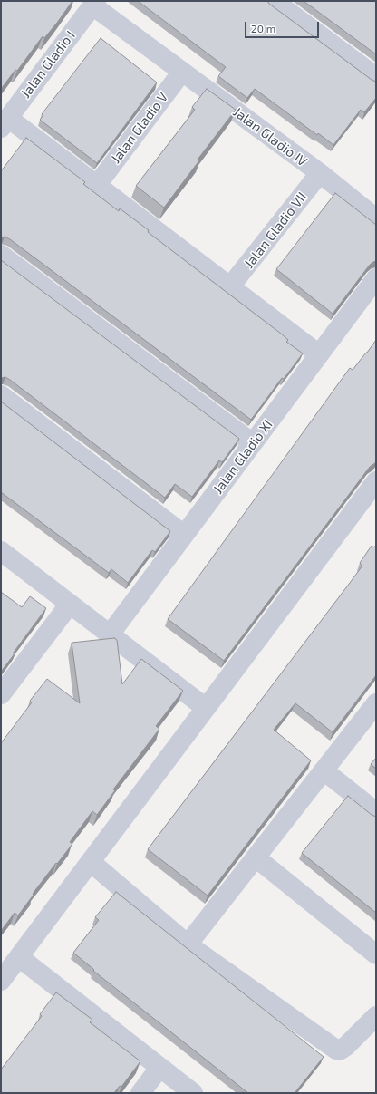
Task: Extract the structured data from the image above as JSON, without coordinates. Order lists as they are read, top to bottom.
{
  "streets": {
    "street": [
      "Jalan Gladio I",
      "Jalan Gladio V",
      "Jalan Gladio IV",
      "Jalan Gladio VII",
      "Jalan Gladio XI"
    ]
  },
  "crossings": [
    ["Jalan Gladio I", "Jalan Gladio IV"],
    ["Jalan Gladio V", "Jalan Gladio IV"],
    ["Jalan Gladio IV", "Jalan Gladio VII"]
  ],
  "scale_bar": "20 m"
}
